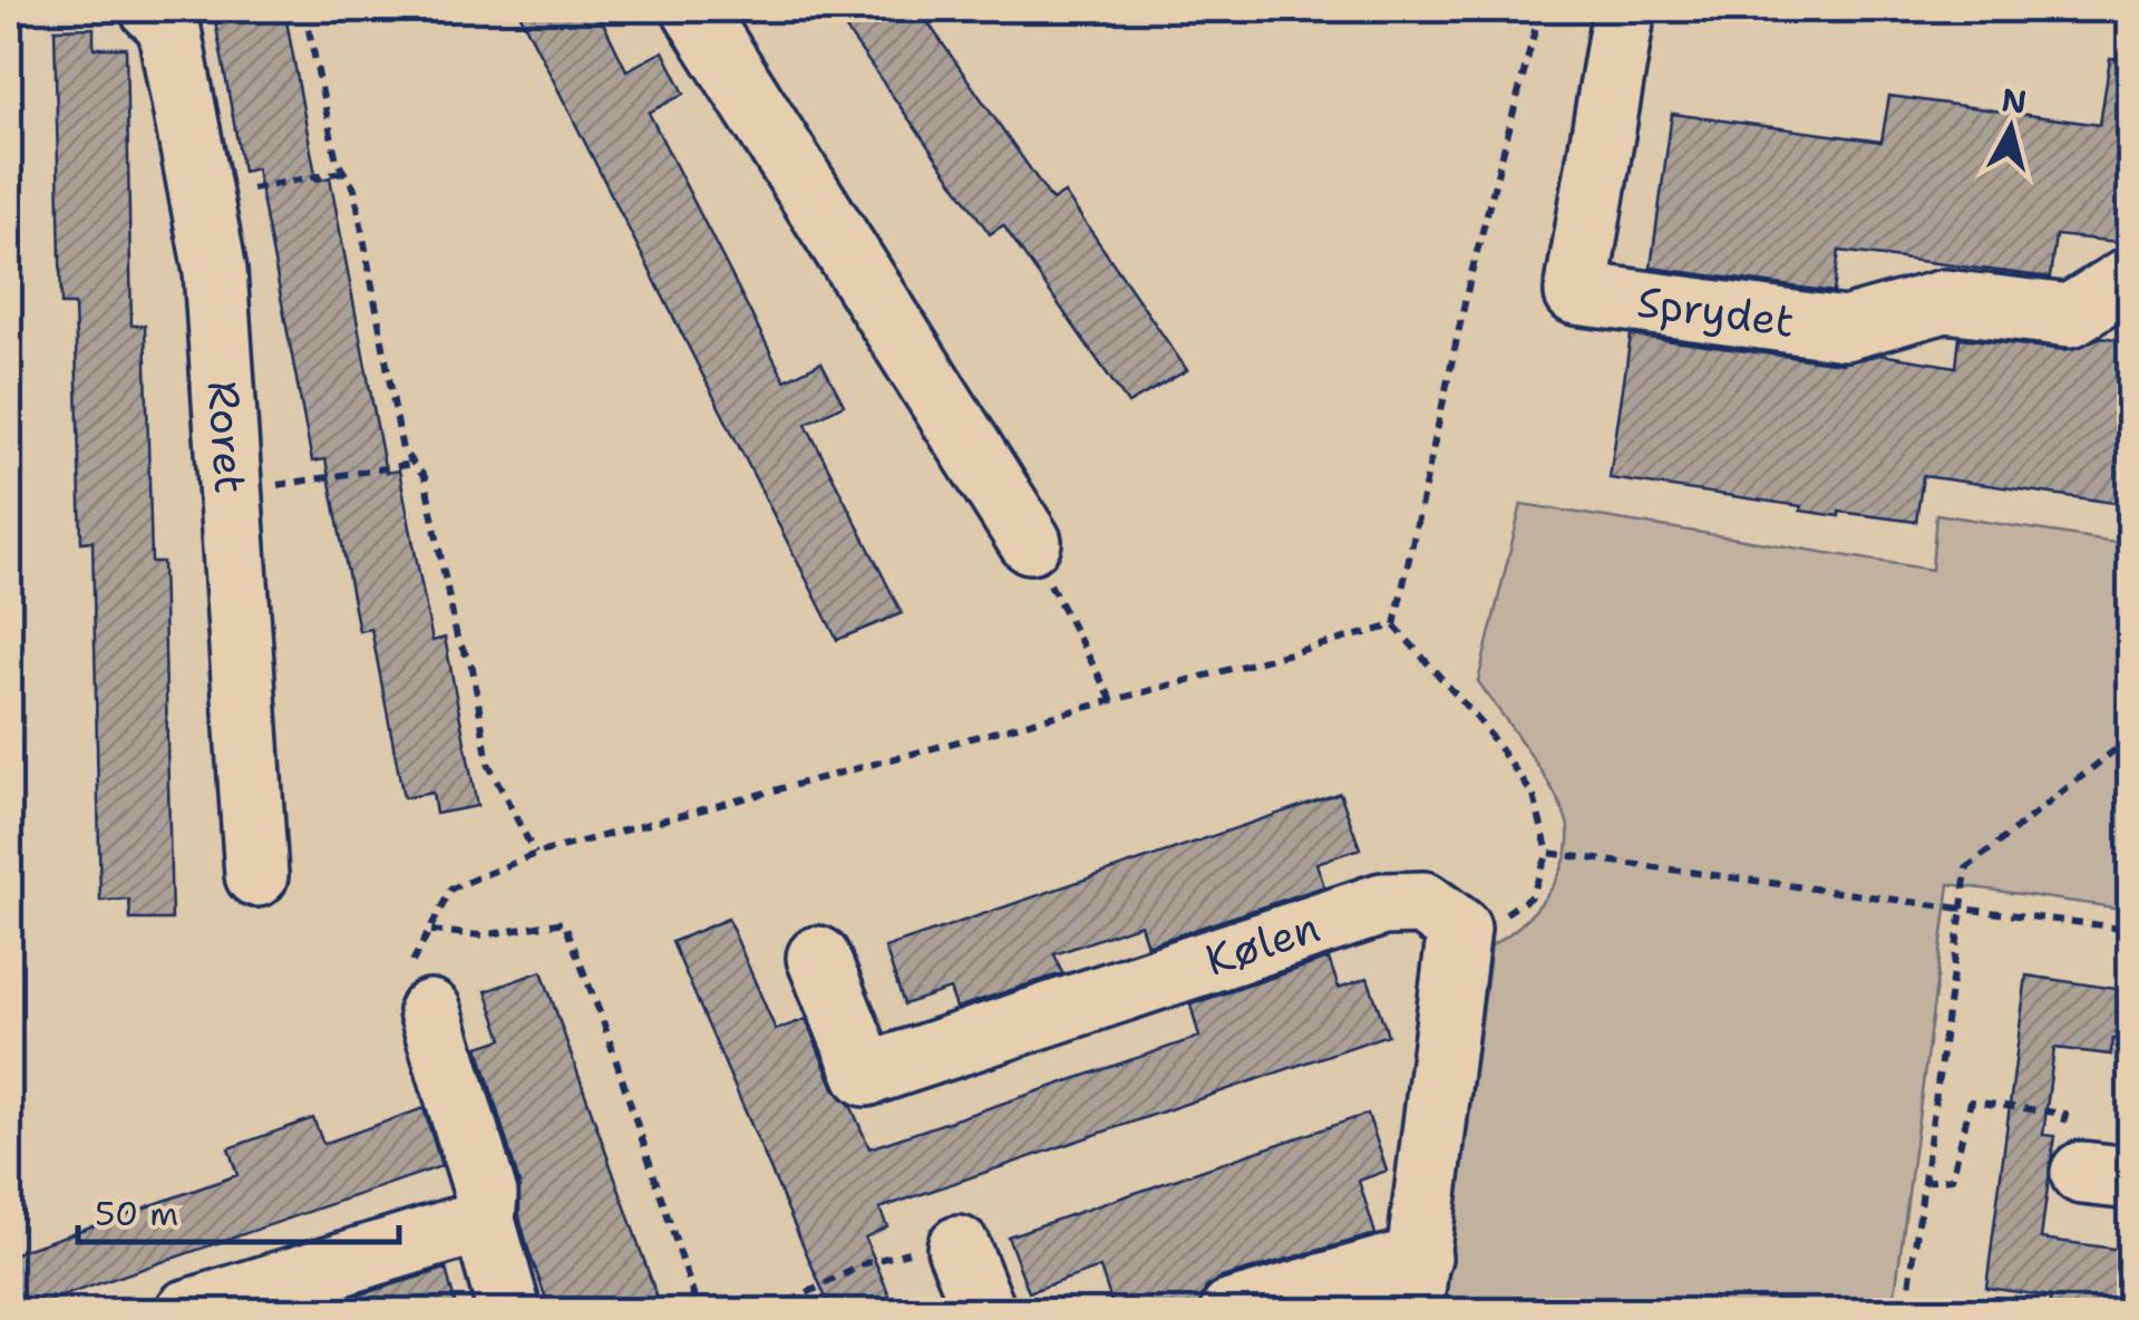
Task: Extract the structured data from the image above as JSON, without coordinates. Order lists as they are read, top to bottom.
{
  "streets": {
    "street": ["Sprydet", "Roret", "Kølen"]
  },
  "scale_bar": "50 m",
  "north": "top"
}
